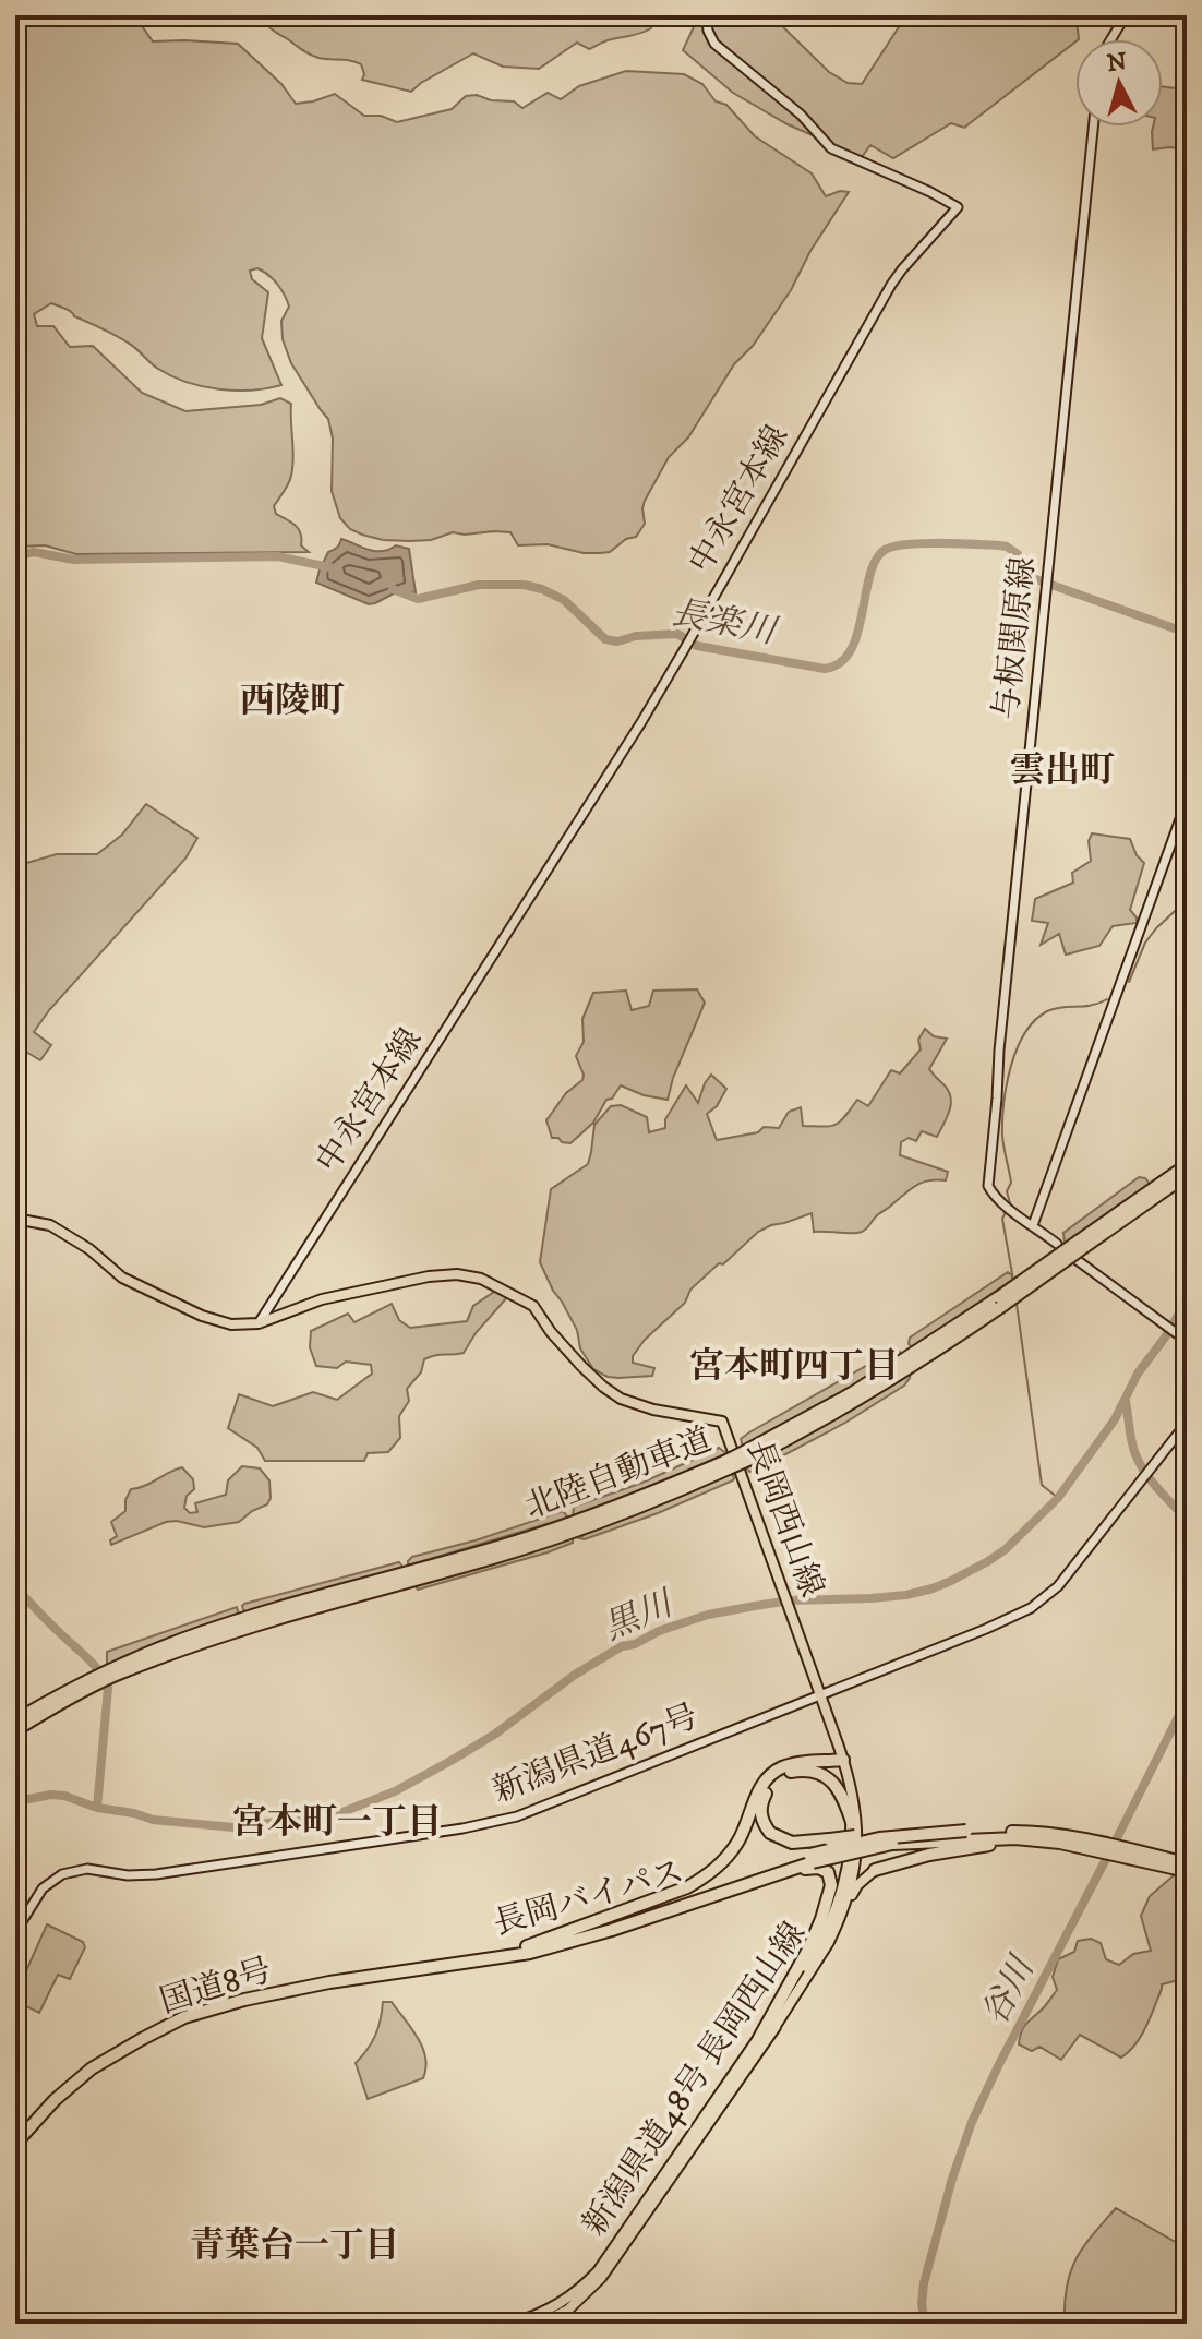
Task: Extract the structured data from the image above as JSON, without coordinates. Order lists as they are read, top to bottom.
{
  "streets": {
    "highway": ["北陸自動車道", "長岡バイパス", "国道8号"],
    "main road": [
      "中永宮本線",
      "与板関原線",
      "長岡西山線",
      "新潟県道467号",
      "新潟県道48号 長岡西山線"
    ]
  },
  "crossings": [
    ["中永宮本線", "長岡西山線"],
    ["長岡西山線", "新潟県道467号"],
    ["長岡西山線", "新潟県道48号 長岡西山線"],
    ["長岡バイパス", "国道8号"]
  ],
  "districts": [
    "西陵町",
    "雲出町",
    "宮本町四丁目",
    "宮本町一丁目",
    "青葉台一丁目"
  ],
  "water": ["長楽川", "黒川", "谷川"],
  "north": "top"
}
